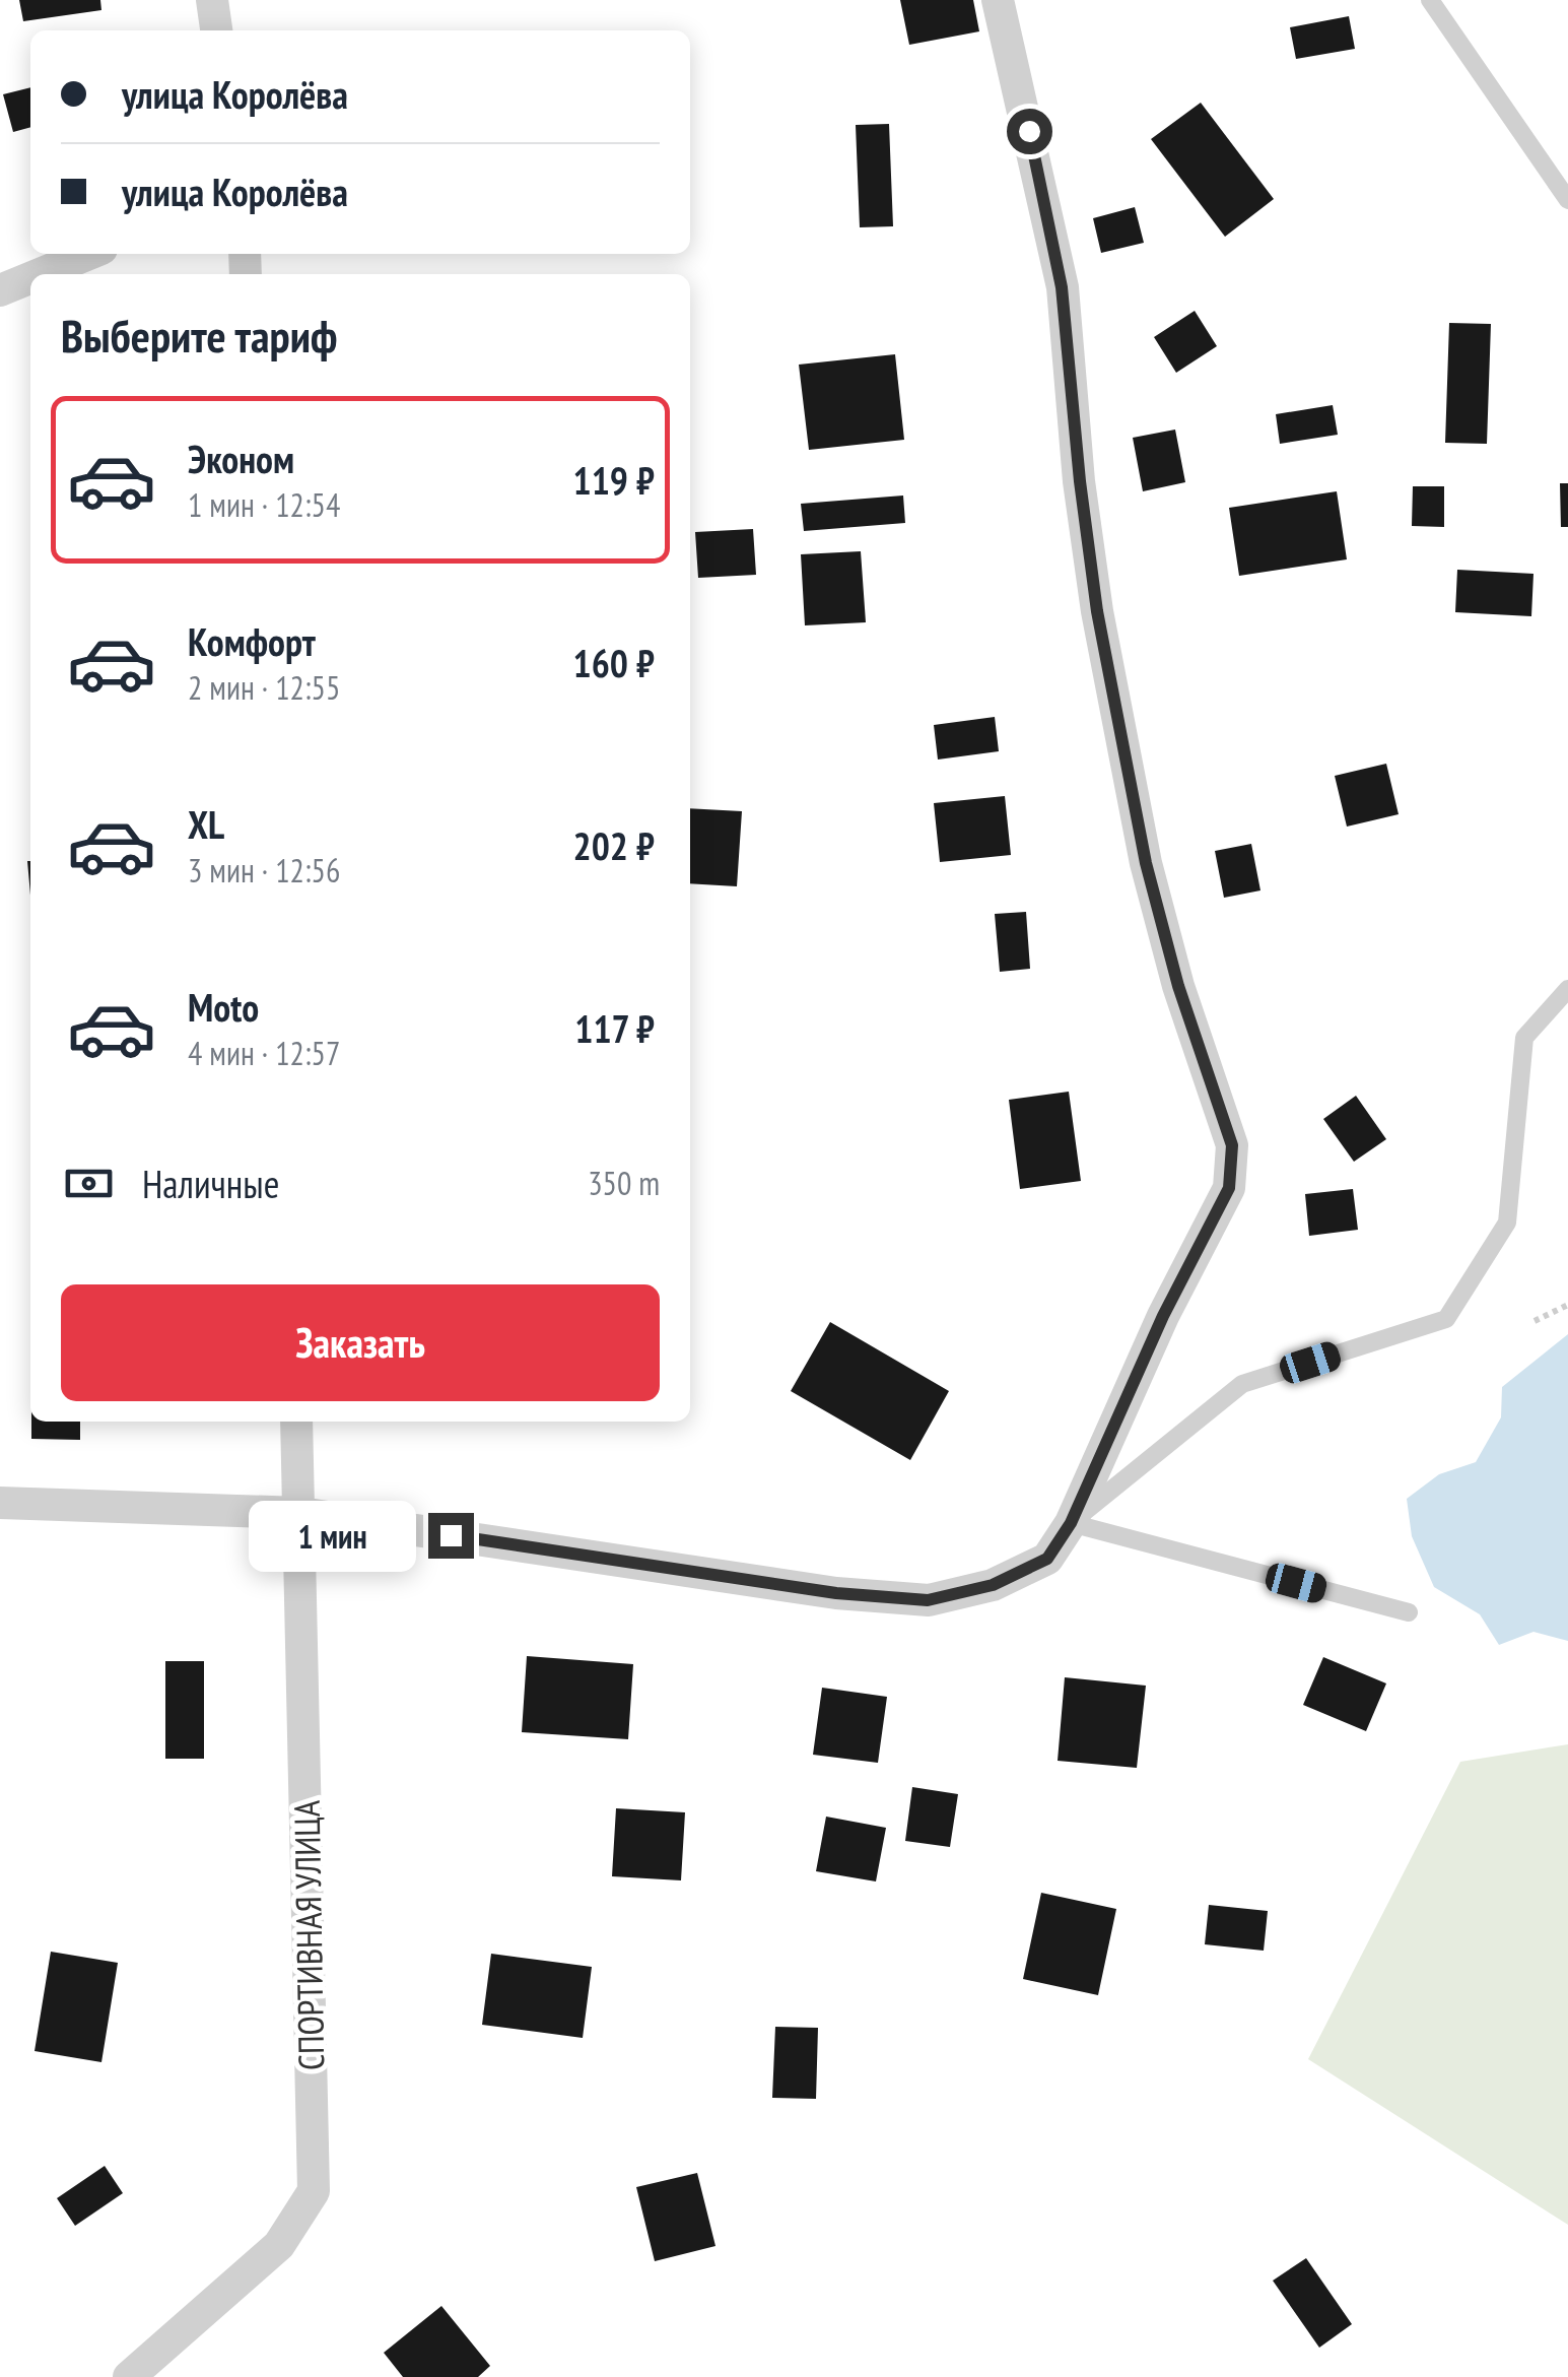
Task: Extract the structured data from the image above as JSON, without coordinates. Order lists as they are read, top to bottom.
{
  "streets": {
    "street": ["СПОРТИВНАЯ УЛИЦА"]
  },
  "page": {
    "banner": ["улица Королёва", "улица Королёва"],
    "heading": "Выберите тариф",
    "list": [
      {
        "name": "Эконом",
        "note": "1 мин · 12:54",
        "value": "119 ₽"
      },
      {
        "name": "Комфорт",
        "note": "2 мин · 12:55",
        "value": "160 ₽"
      },
      {
        "name": "XL",
        "note": "3 мин · 12:56",
        "value": "202 ₽"
      },
      {
        "name": "Moto",
        "note": "4 мин · 12:57",
        "value": "117 ₽"
      }
    ],
    "pay": ["Наличные", "350 m"],
    "buttons": "Заказать",
    "bubble": "1 мин"
  }
}
